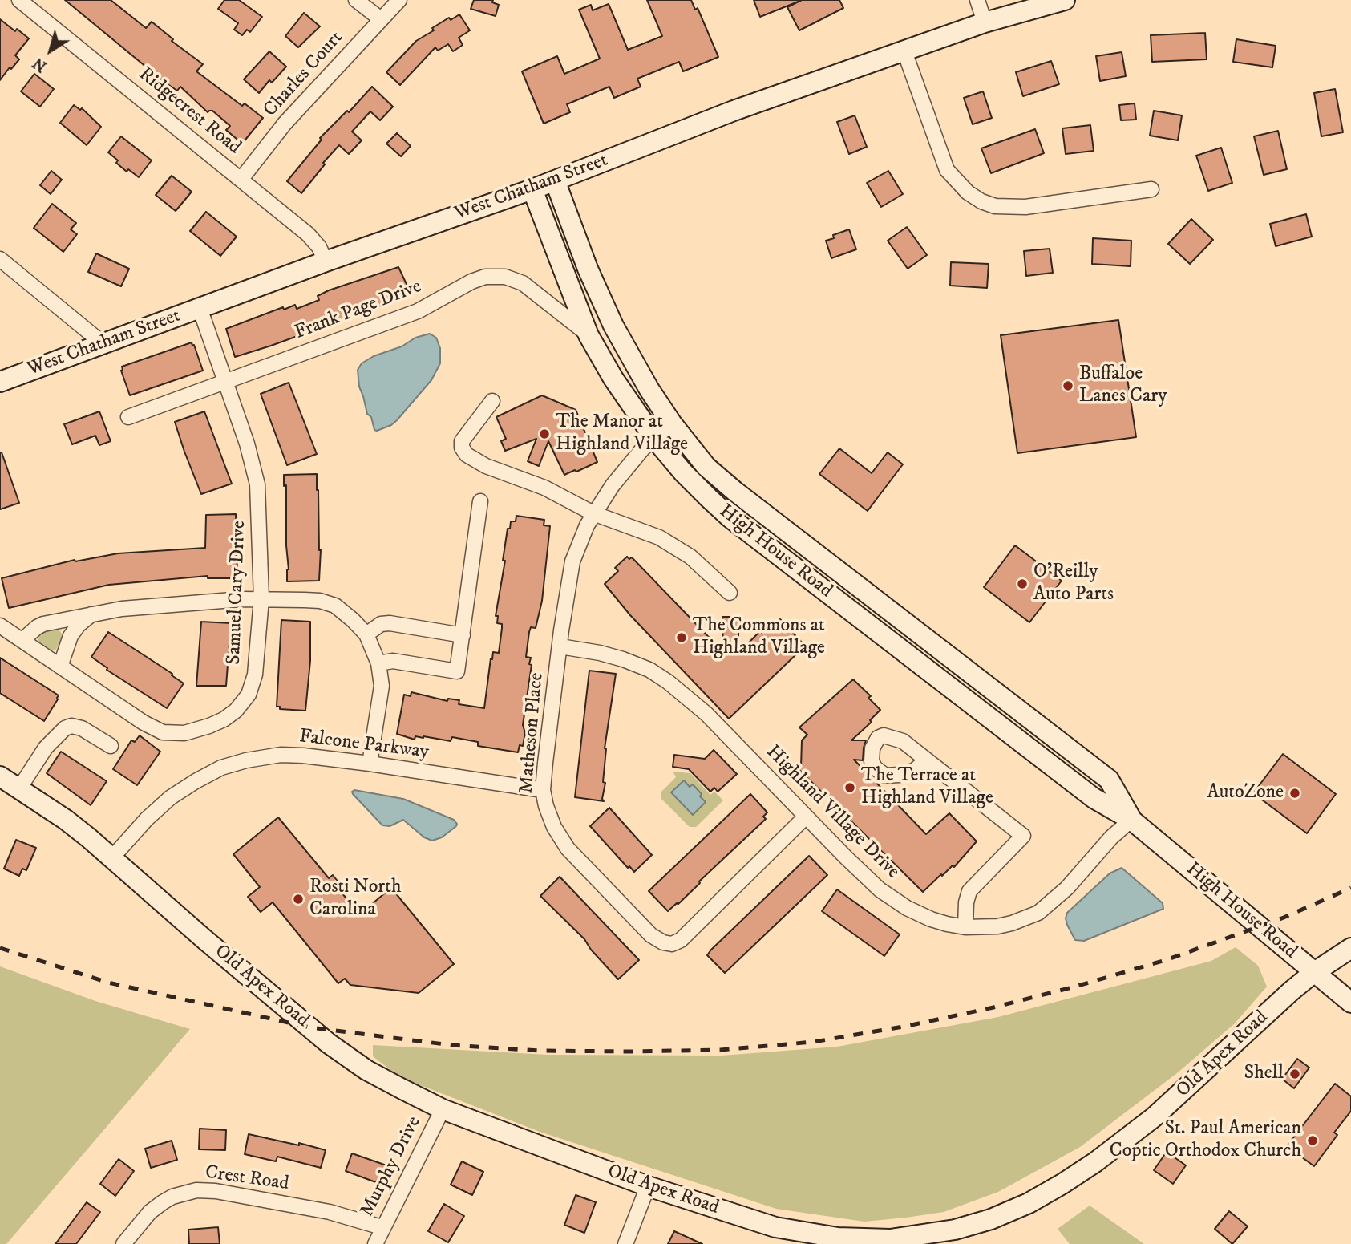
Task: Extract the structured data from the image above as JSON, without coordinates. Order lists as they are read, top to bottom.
{
  "streets": {
    "main road": ["West Chatham Street", "High House Road", "Old Apex Road"],
    "street": [
      "Charles Court",
      "Ridgecrest Road",
      "Frank Page Drive",
      "Samuel Cary Drive",
      "Matheson Place",
      "Falcone Parkway",
      "Highland Village Drive",
      "Murphy Drive",
      "Crest Road"
    ]
  },
  "crossings": [
    ["Charles Court", "Ridgecrest Road"],
    ["Ridgecrest Road", "West Chatham Street"],
    ["West Chatham Street", "High House Road"],
    ["West Chatham Street", "Samuel Cary Drive"],
    ["Frank Page Drive", "High House Road"],
    ["Frank Page Drive", "Samuel Cary Drive"],
    ["High House Road", "Matheson Place"],
    ["High House Road", "Highland Village Drive"],
    ["High House Road", "Old Apex Road"],
    ["Matheson Place", "Falcone Parkway"],
    ["Matheson Place", "Highland Village Drive"],
    ["Falcone Parkway", "Old Apex Road"],
    ["Old Apex Road", "Murphy Drive"],
    ["Murphy Drive", "Crest Road"]
  ],
  "places": [
    "Buffaloe Lanes Cary",
    "The Manor at Highland Village",
    "O'Reilly Auto Parts",
    "The Commons at Highland Village",
    "The Terrace at Highland Village",
    "AutoZone",
    "Rosti North Carolina",
    "Shell",
    "St. Paul American Coptic Orthodox Church"
  ],
  "north": "bottom left"
}
